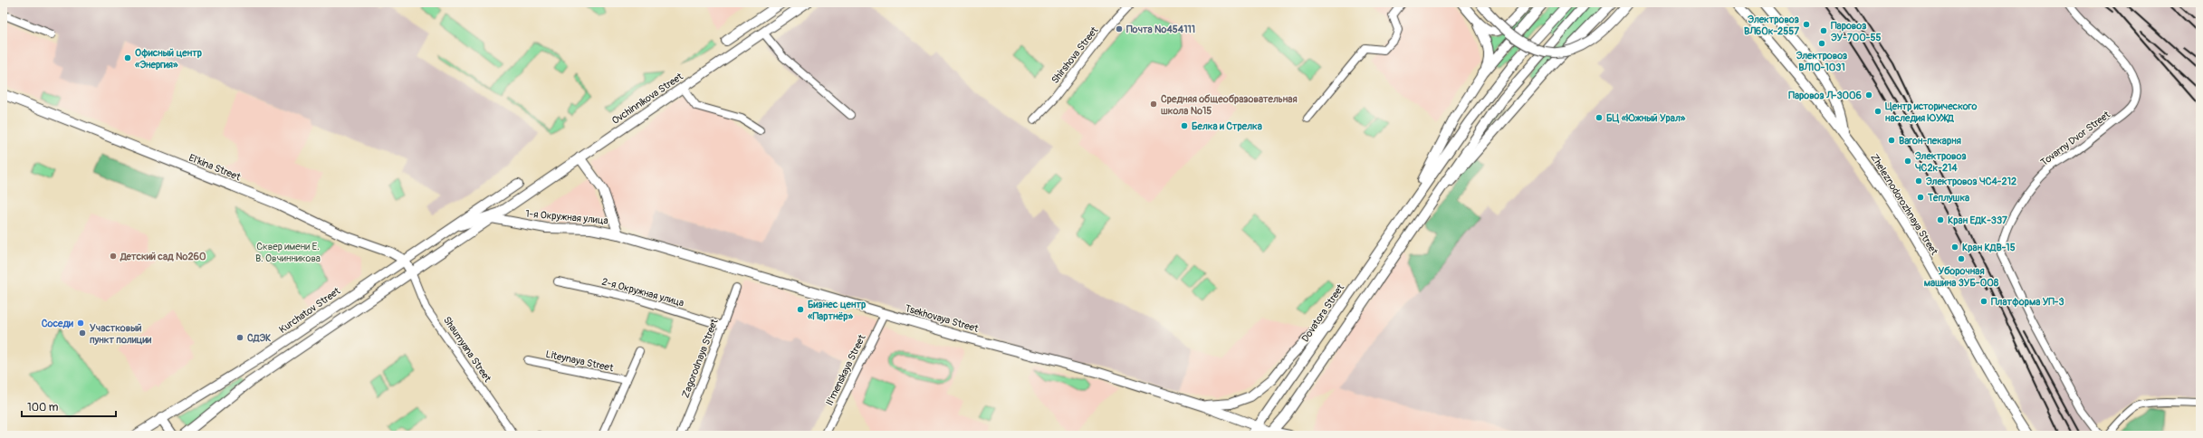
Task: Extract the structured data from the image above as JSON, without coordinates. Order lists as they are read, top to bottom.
{
  "streets": {
    "main road": [
      "Ovchinnikova Street",
      "El'kina Street",
      "Zheleznodorozhnaya Street",
      "1-я Окружная улица",
      "Kurchatov Street",
      "Dovatora Street",
      "Tsekhovaya Street"
    ],
    "street": [
      "Shirshova Street",
      "Tovarny Dvor Street",
      "2-я Окружная улица",
      "Shaumyana Street",
      "Zagorodnaya Street",
      "Liteynaya Street",
      "Il'menskaya Street"
    ]
  },
  "crossings": [
    ["El'kina Street", "Kurchatov Street"],
    ["1-я Окружная улица", "Tsekhovaya Street"],
    ["1-я Окружная улица", "Shaumyana Street"],
    ["2-я Окружная улица", "Zagorodnaya Street"],
    ["Dovatora Street", "Tsekhovaya Street"],
    ["Tsekhovaya Street", "Il'menskaya Street"]
  ],
  "parks": ["Сквер имени Е. В. Овчинникова"],
  "places": [
    "Электровоз ВЛ60к-2557",
    "Почта №454111",
    "Паровоз ЭУ-700-55",
    "Электровоз ВЛ10-1031",
    "Офисный центр «Энергия»",
    "Паровоз Л-3006",
    "Средняя общеобразовательная школа №15",
    "Центр исторического наследия ЮУЖД",
    "БЦ «Южный Урал»",
    "Белка и Стрелка",
    "Вагон-пекарня",
    "Электровоз ЧС2к-214",
    "Электровоз ЧС4-212",
    "Теплушка",
    "Кран ЕДК-337",
    "Кран КДВ-15",
    "Детский сад №260",
    "Уборочная машина 3УБ-008",
    "Платформа УП-3",
    "Бизнес центр «Партнёр»",
    "Соседи",
    "Участковый пункт полиции",
    "СДЭК"
  ],
  "scale_bar": "100 m"
}
